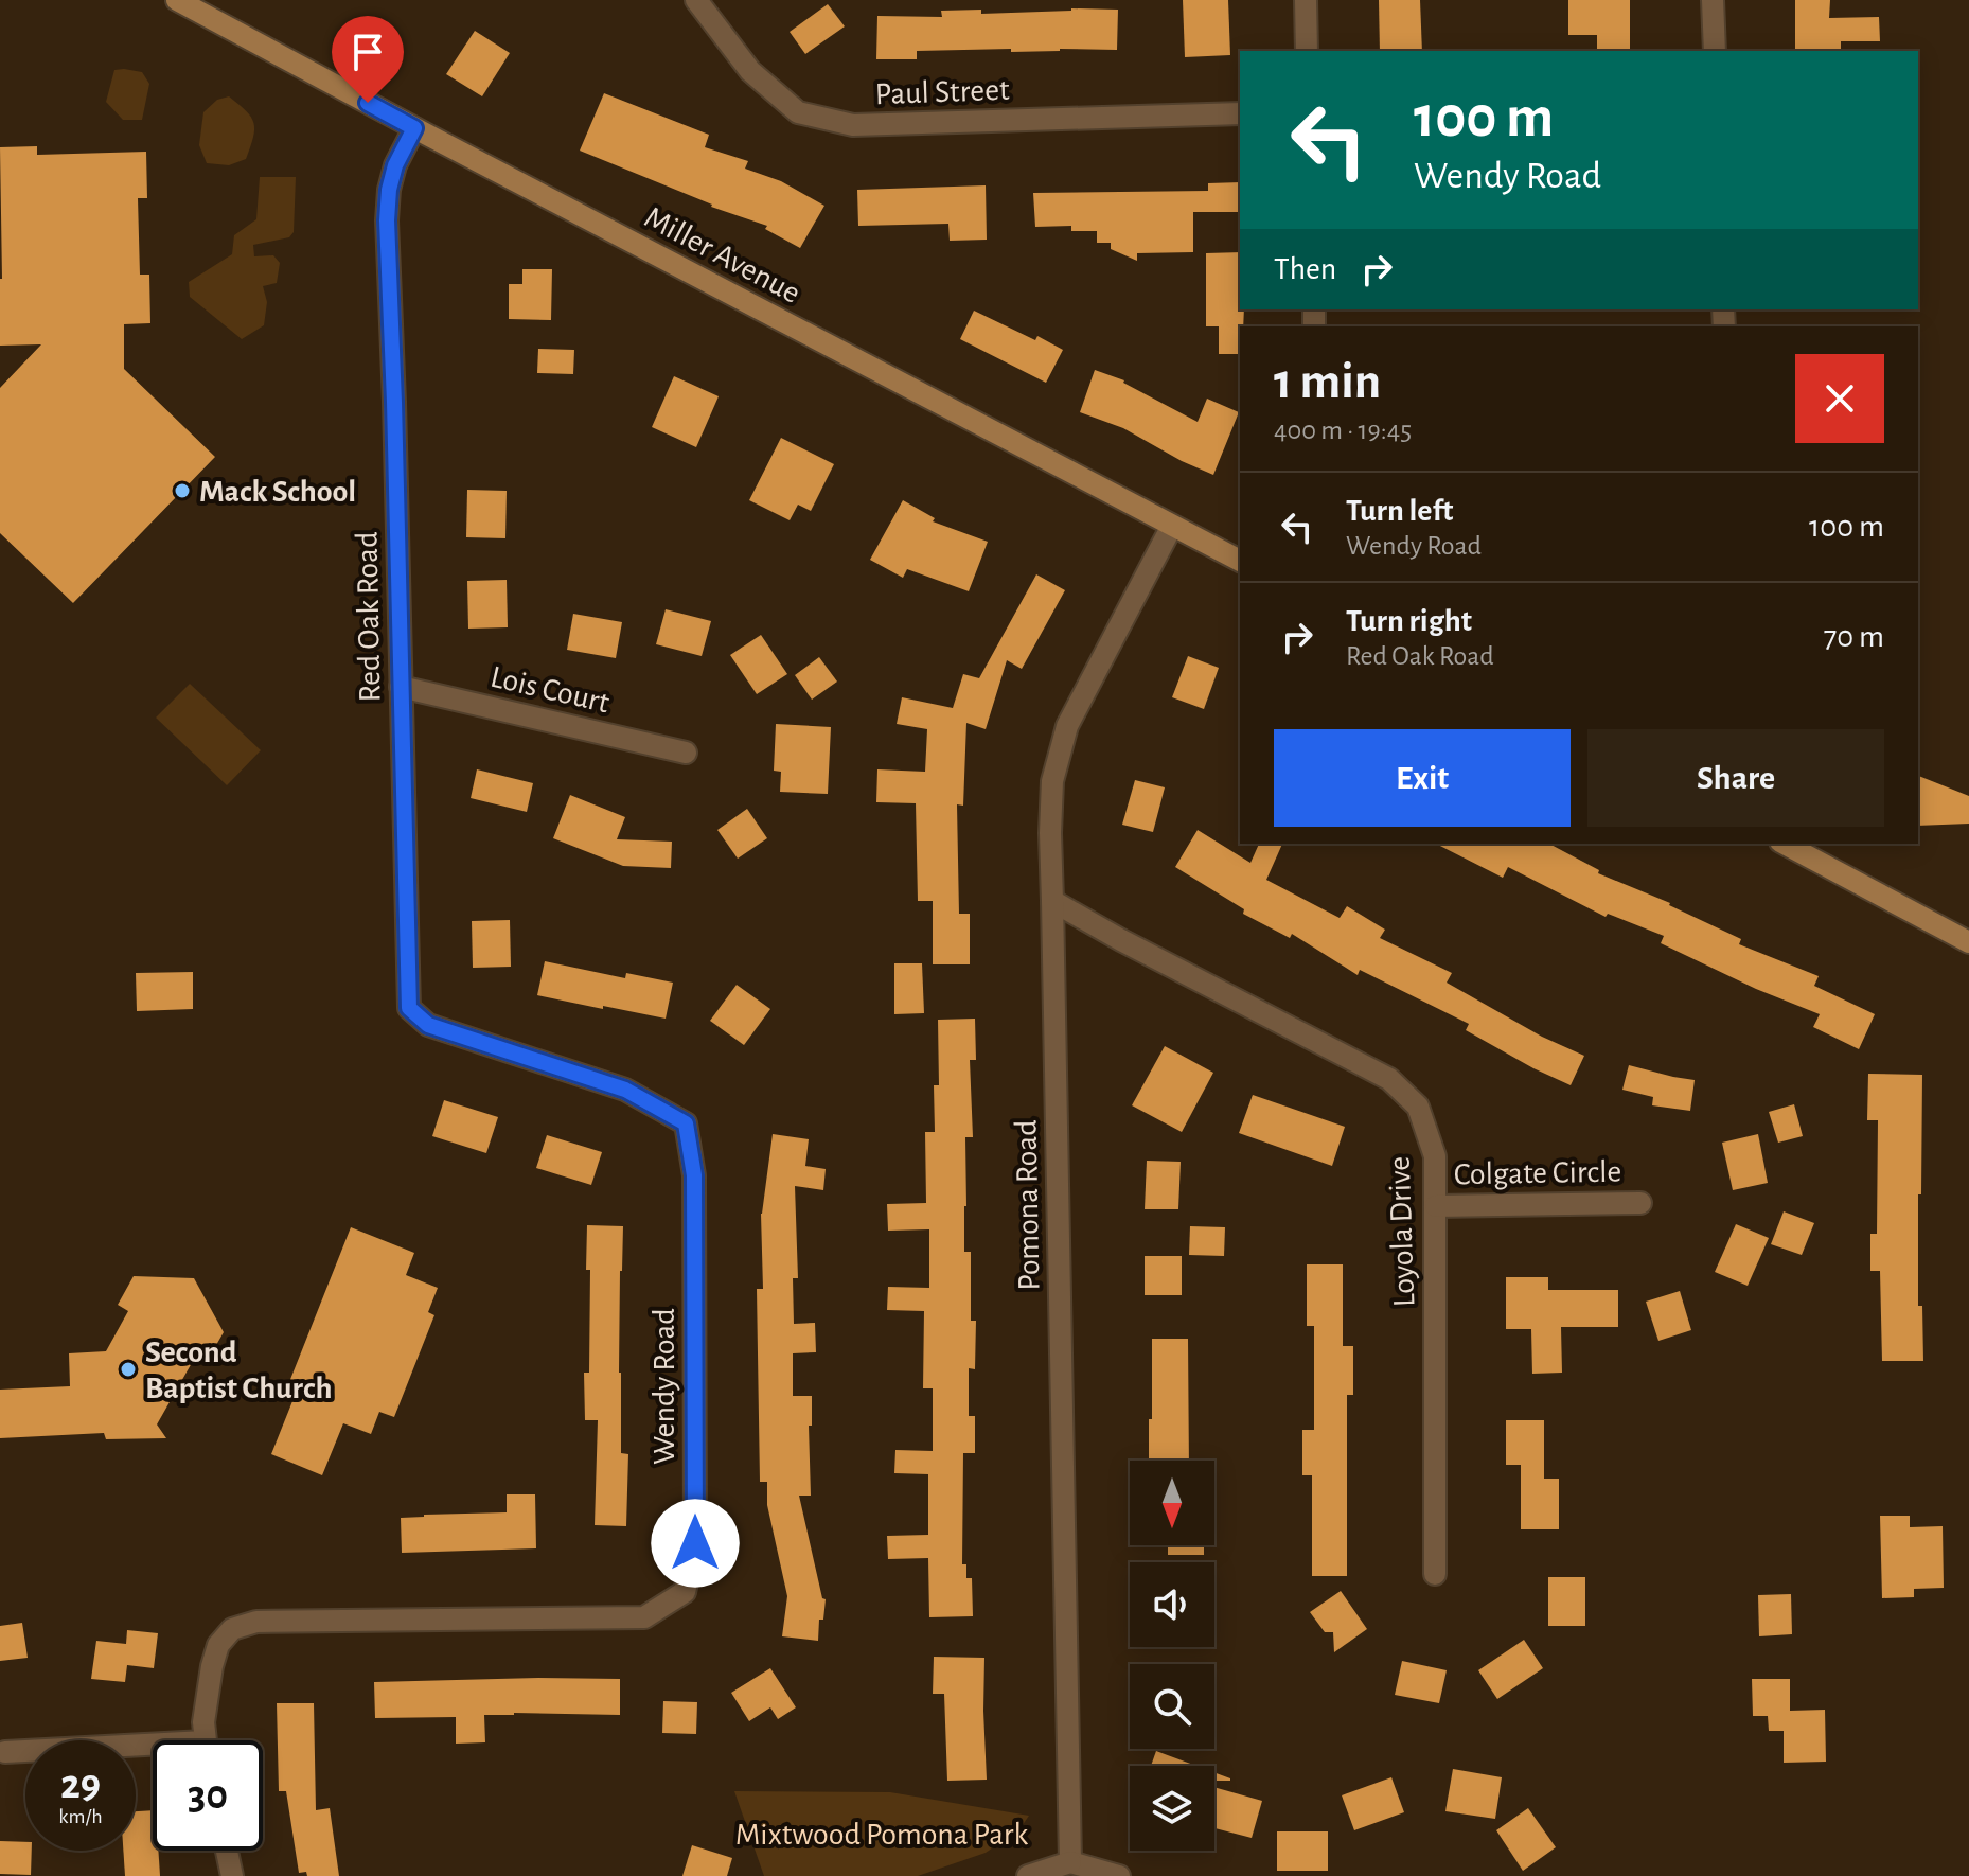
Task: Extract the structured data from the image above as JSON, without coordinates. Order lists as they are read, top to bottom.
{
  "streets": {
    "main road": ["Miller Avenue"],
    "street": [
      "Paul Street",
      "Red Oak Road",
      "Lois Court",
      "Colgate Circle",
      "Pomona Road",
      "Loyola Drive",
      "Wendy Road"
    ]
  },
  "crossings": [
    ["Miller Avenue", "Red Oak Road"],
    ["Miller Avenue", "Pomona Road"],
    ["Red Oak Road", "Lois Court"],
    ["Red Oak Road", "Wendy Road"],
    ["Colgate Circle", "Loyola Drive"],
    ["Pomona Road", "Loyola Drive"]
  ],
  "parks": ["Mixtwood Pomona Park"],
  "places": ["Mack School", "Second Baptist Church"],
  "north": "bottom",
  "page": {
    "turn": ["100 m", "Wendy Road"],
    "then": "Then",
    "heading": ["1 min", "400 m · 19:45"],
    "list": [
      {
        "name": "Turn left",
        "note": "Wendy Road",
        "value": "100 m"
      },
      {
        "name": "Turn right",
        "note": "Red Oak Road",
        "value": "70 m"
      }
    ],
    "buttons": ["Exit", "Share"],
    "speed": "29 km/h",
    "limit": "30"
  }
}
